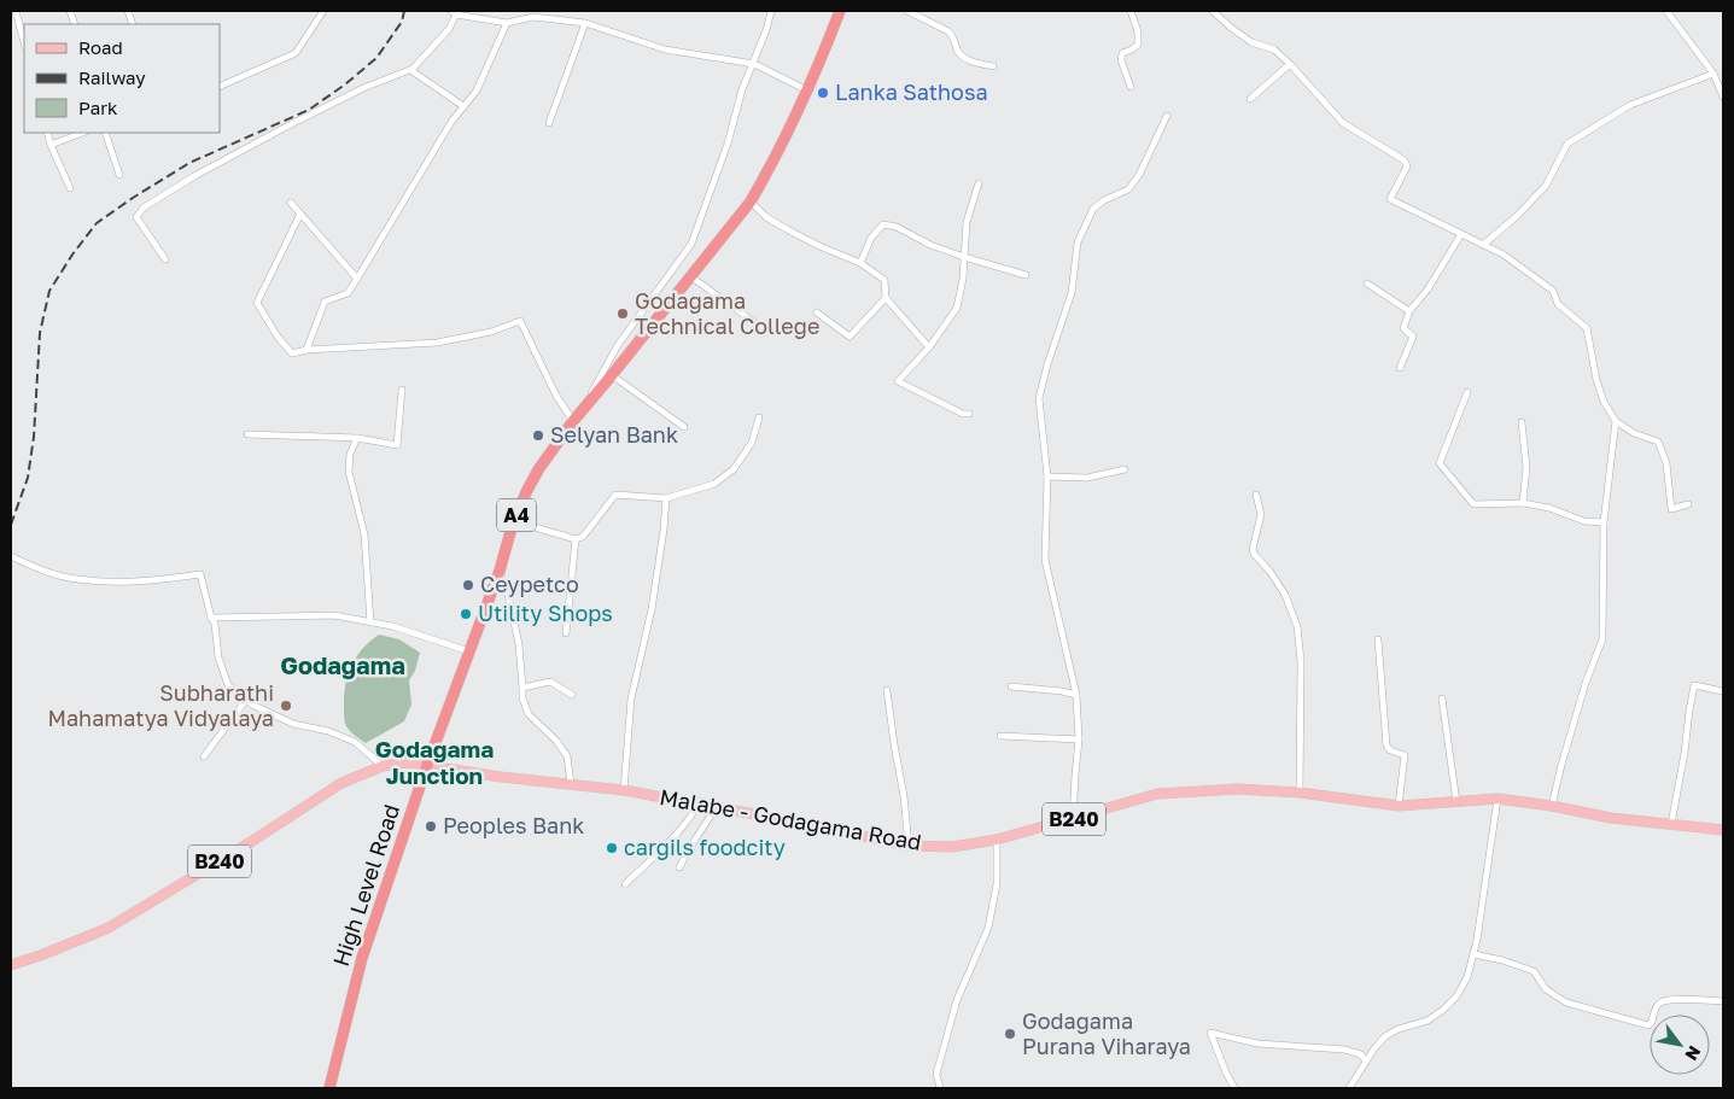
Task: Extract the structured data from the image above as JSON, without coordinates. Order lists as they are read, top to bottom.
{
  "streets": {
    "highway": ["A4", "High Level Road"],
    "main road": ["B240", "Malabe - Godagama Road"]
  },
  "crossings": [
    ["B240", "Malabe - Godagama Road"],
    ["B240", "High Level Road"],
    ["Malabe - Godagama Road", "High Level Road"]
  ],
  "districts": ["Godagama", "Godagama Junction"],
  "places": [
    "Lanka Sathosa",
    "Godagama Technical College",
    "Selyan Bank",
    "Ceypetco",
    "Utility Shops",
    "Subharathi Mahamatya Vidyalaya",
    "Peoples Bank",
    "cargils foodcity",
    "Godagama Purana Viharaya"
  ],
  "legend": ["Road", "Railway", "Park"],
  "north": "bottom right"
}
